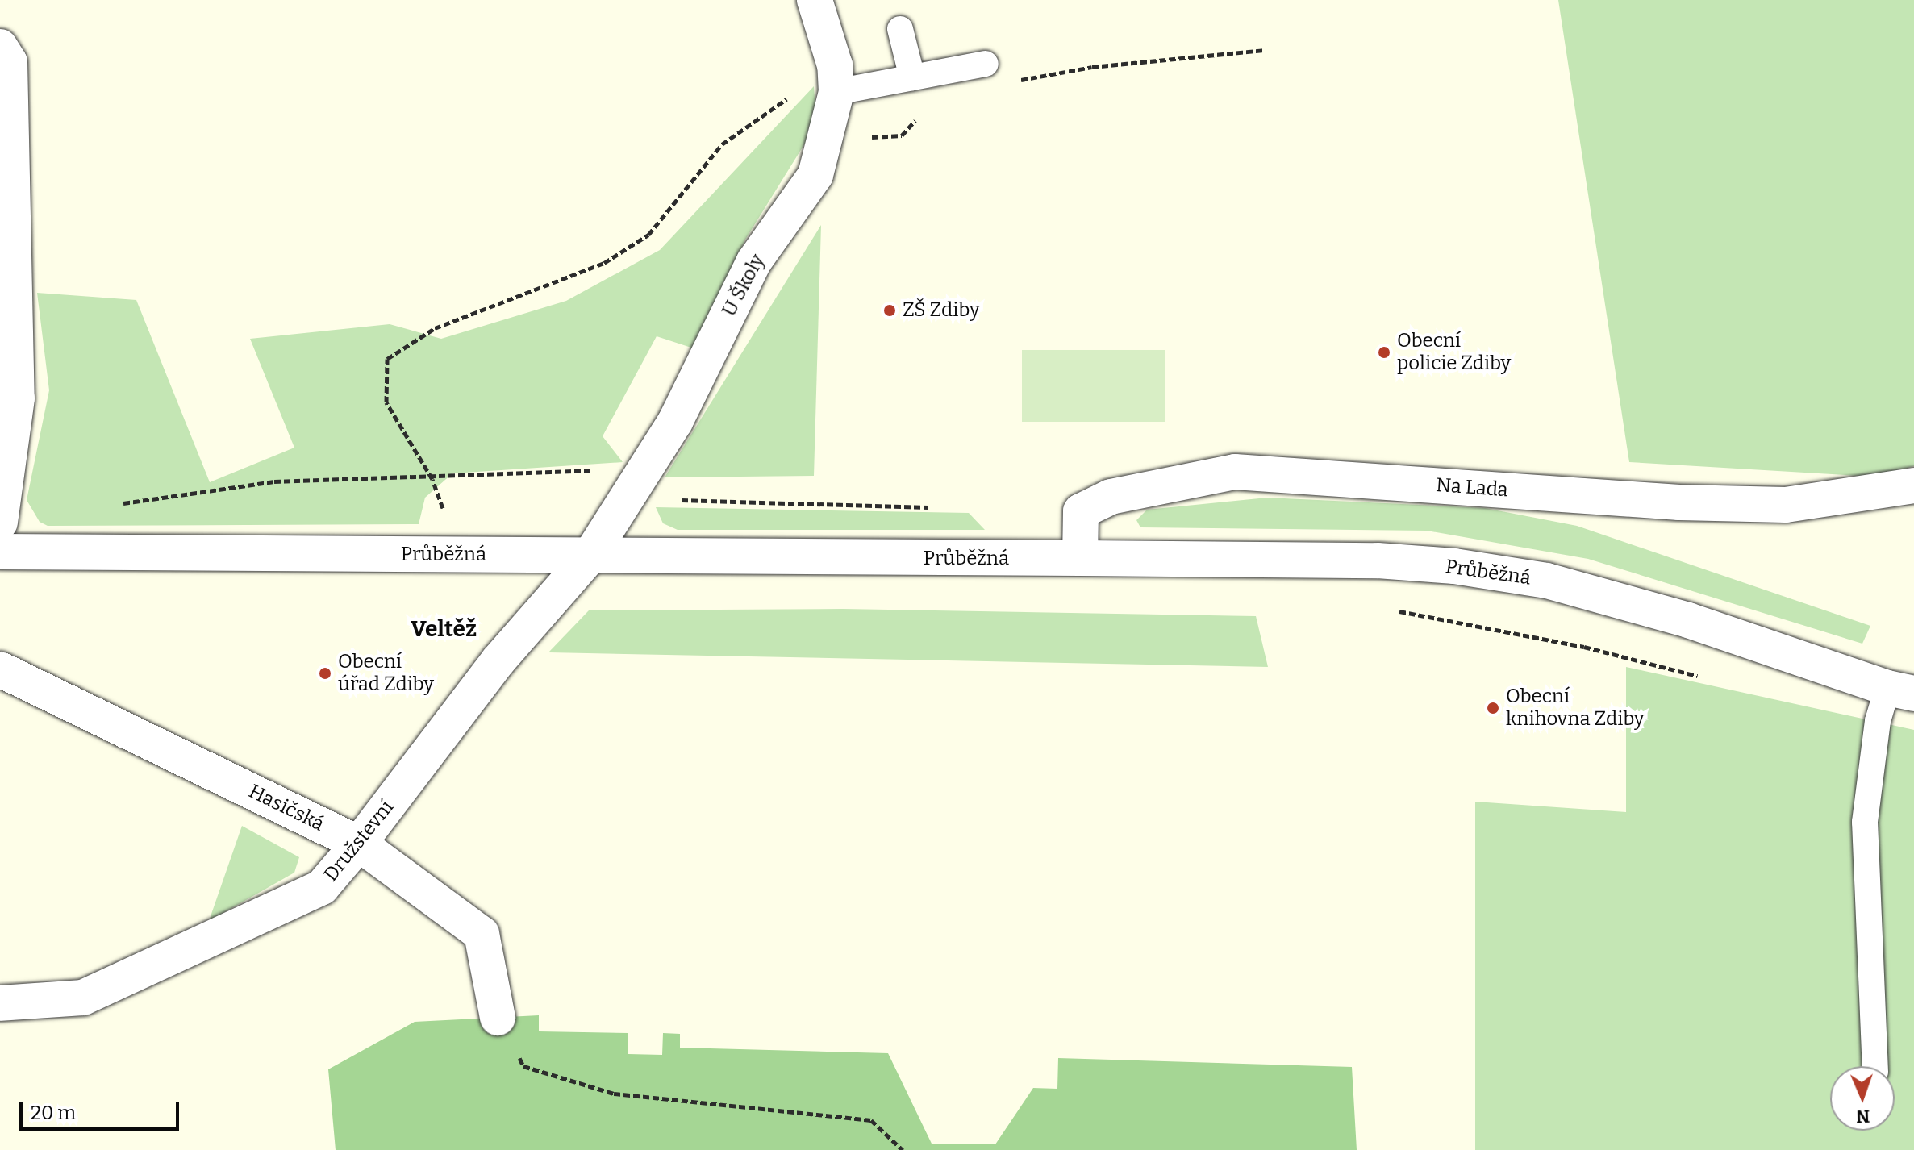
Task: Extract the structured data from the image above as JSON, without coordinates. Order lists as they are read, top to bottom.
{
  "streets": {
    "street": [
      "U Školy",
      "Na Lada",
      "Průběžná",
      "Hasičská",
      "Družstevní"
    ]
  },
  "crossings": [
    ["U Školy", "Průběžná"],
    ["U Školy", "Družstevní"],
    ["Na Lada", "Průběžná"],
    ["Průběžná", "Družstevní"],
    ["Hasičská", "Družstevní"]
  ],
  "districts": ["Veltěž"],
  "places": [
    "ZŠ Zdiby",
    "Obecní policie Zdiby",
    "Obecní úřad Zdiby",
    "Obecní knihovna Zdiby"
  ],
  "scale_bar": "20 m",
  "north": "bottom"
}
